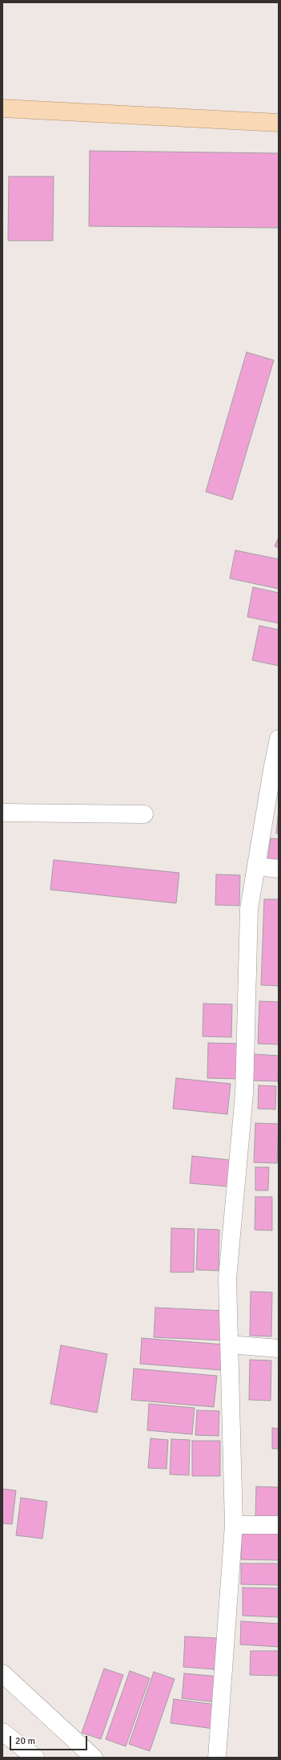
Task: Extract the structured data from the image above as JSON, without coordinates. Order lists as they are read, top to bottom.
{
  "scale_bar": "20 m"
}
